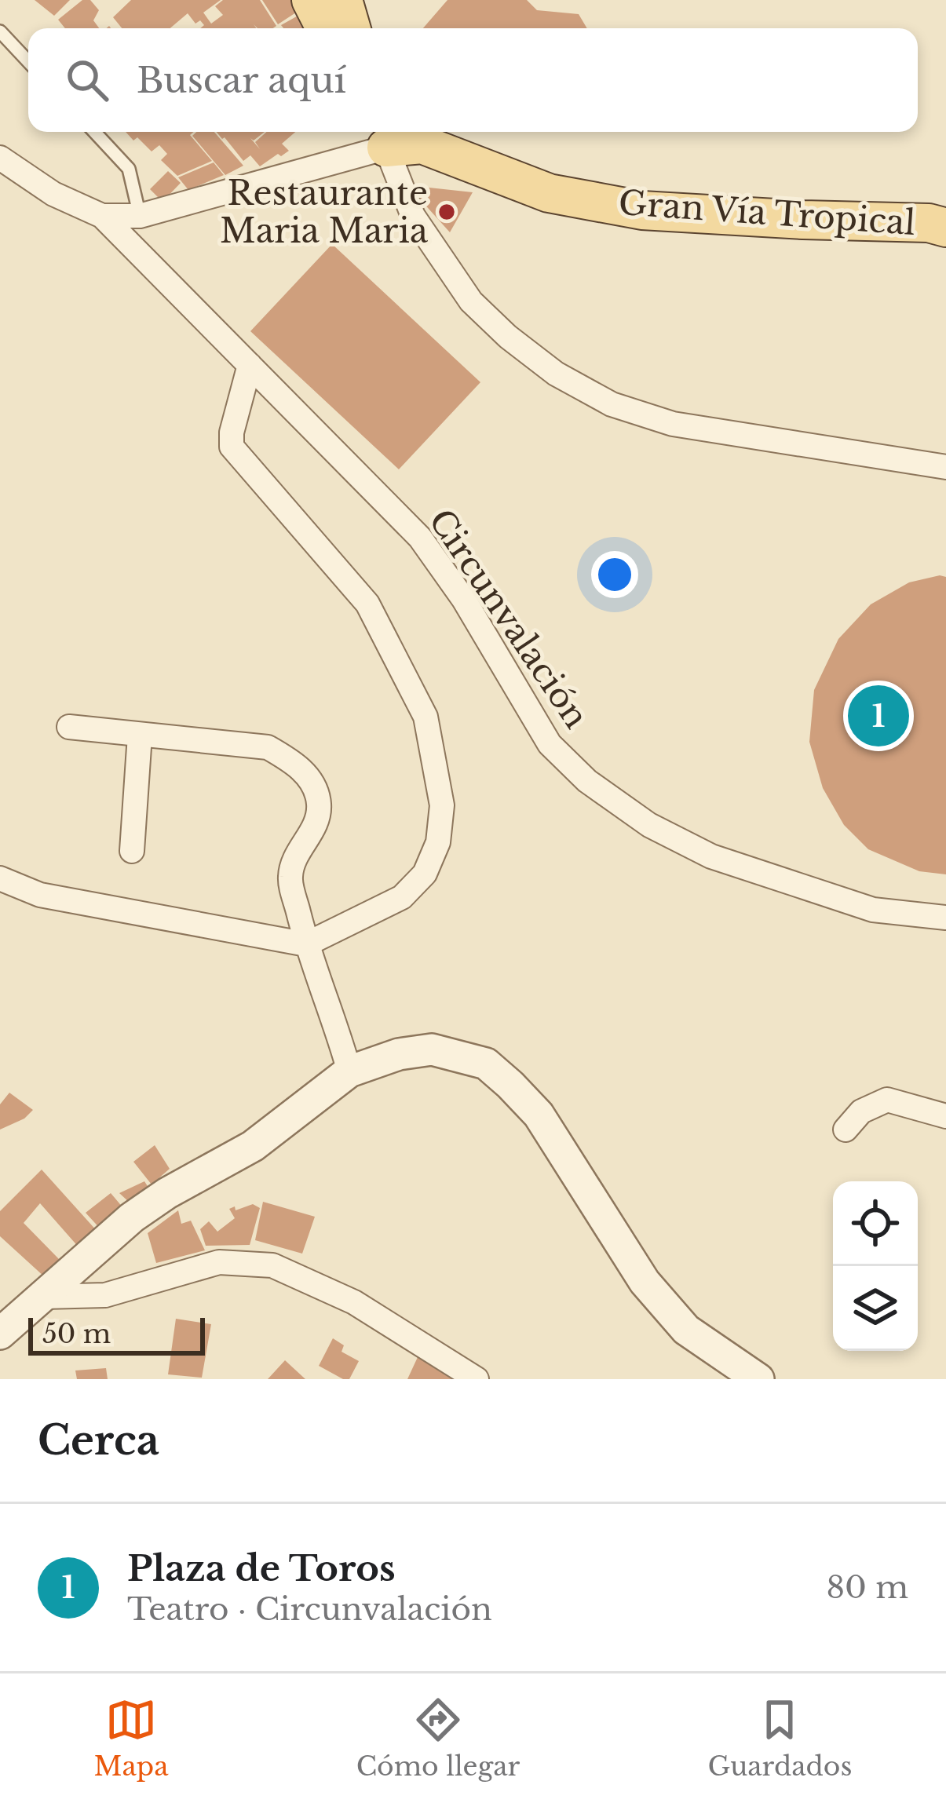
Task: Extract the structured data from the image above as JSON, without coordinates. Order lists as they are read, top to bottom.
{
  "streets": {
    "main road": ["Gran Vía Tropical"],
    "street": ["Circunvalación"]
  },
  "crossings": [
    ["Gran Vía Tropical", "Circunvalación"]
  ],
  "places": ["Restaurante Maria Maria"],
  "scale_bar": "50 m",
  "page": {
    "search": "Buscar aquí",
    "pins": "1",
    "scale": "50 m",
    "heading": "Cerca",
    "list": [
      {
        "mark": "1",
        "name": "Plaza de Toros",
        "note": "Teatro · Circunvalación",
        "value": "80 m"
      }
    ],
    "nav": ["Mapa", "Cómo llegar", "Guardados"]
  }
}
